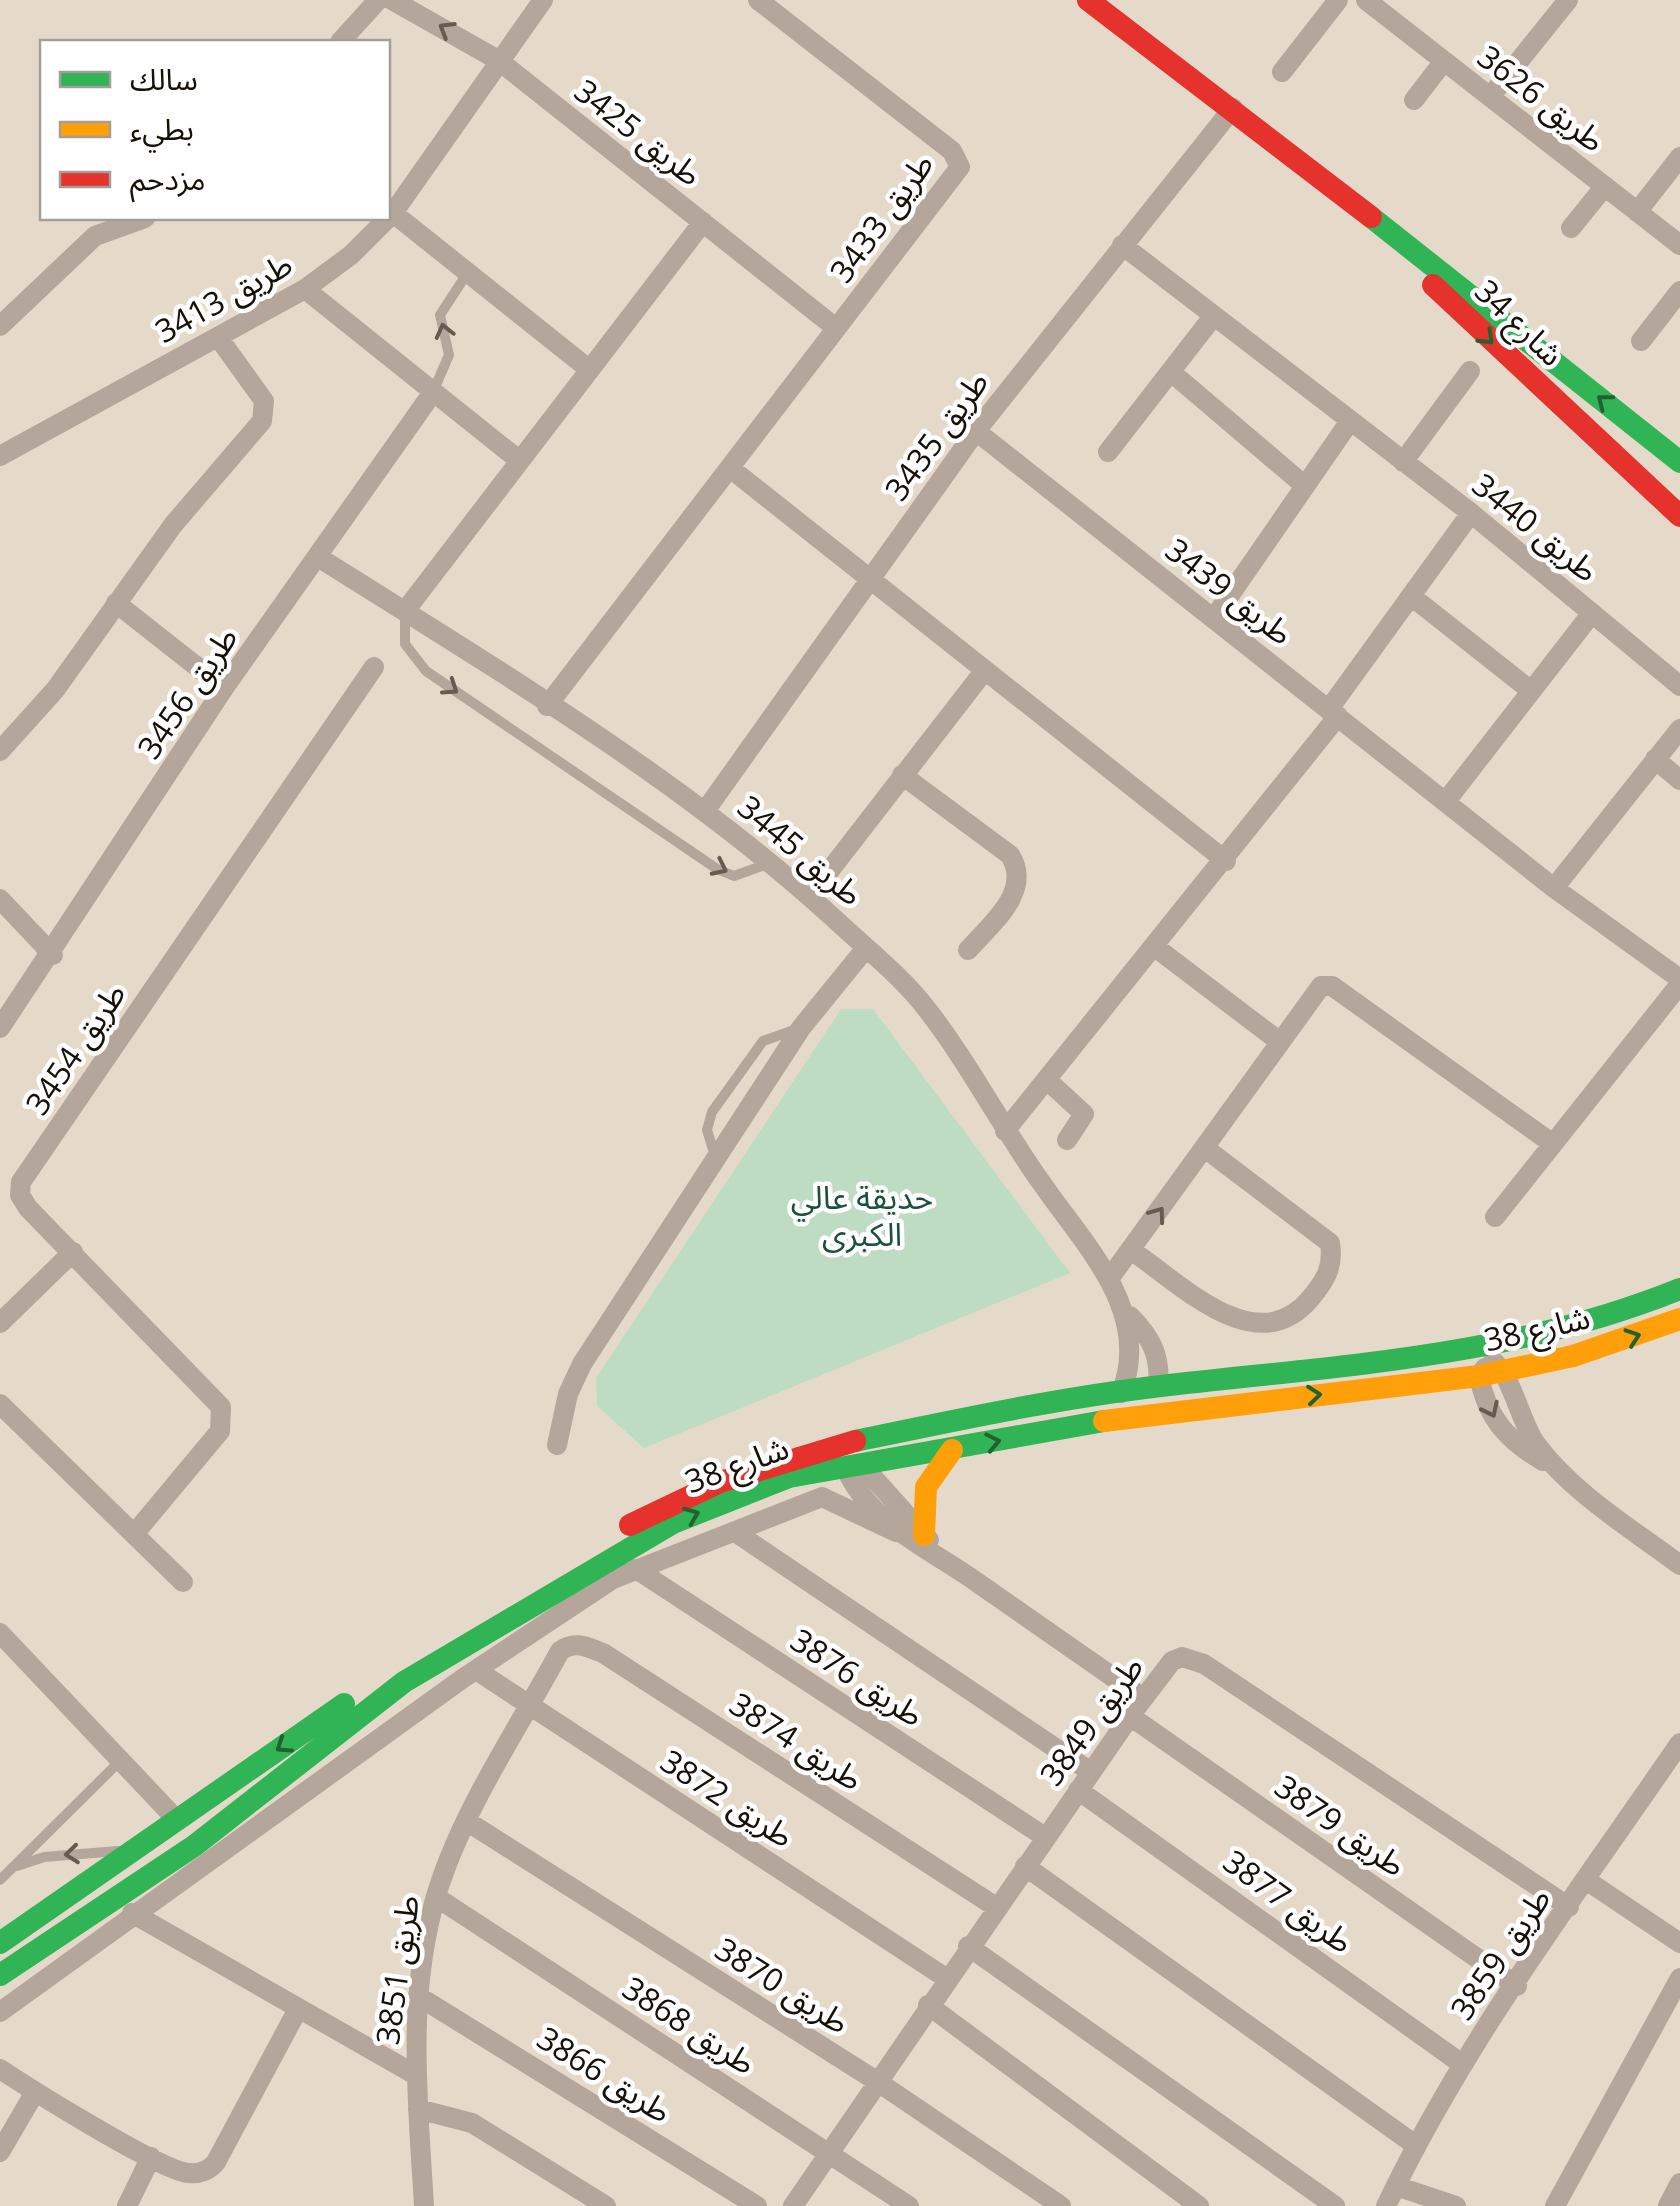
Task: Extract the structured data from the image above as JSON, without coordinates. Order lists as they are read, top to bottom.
{
  "streets": {
    "street": [
      "طريق 3626",
      "طريق 3425",
      "طريق 3433",
      "طريق 3413",
      "شارع 34",
      "طريق 3435",
      "طريق 3440",
      "طريق 3439",
      "طريق 3456",
      "طريق 3445",
      "طريق 3454",
      "شارع 38",
      "طريق 3876",
      "طريق 3849",
      "طريق 3874",
      "طريق 3872",
      "طريق 3879",
      "طريق 3877",
      "طريق 3859",
      "طريق 3851",
      "طريق 3870",
      "طريق 3868",
      "طريق 3866"
    ]
  },
  "crossings": [
    ["طريق 3425", "طريق 3433"],
    ["طريق 3425", "طريق 3413"],
    ["طريق 3433", "طريق 3445"],
    ["شارع 34", "طريق 3435"],
    ["طريق 3435", "طريق 3440"],
    ["طريق 3435", "طريق 3439"],
    ["طريق 3435", "طريق 3445"],
    ["طريق 3456", "طريق 3445"],
    ["طريق 3876", "طريق 3849"],
    ["طريق 3849", "طريق 3874"],
    ["طريق 3849", "طريق 3872"],
    ["طريق 3849", "طريق 3879"],
    ["طريق 3849", "طريق 3877"],
    ["طريق 3849", "طريق 3859"],
    ["طريق 3849", "طريق 3870"],
    ["طريق 3849", "طريق 3868"],
    ["طريق 3874", "طريق 3851"],
    ["طريق 3872", "طريق 3851"],
    ["طريق 3879", "طريق 3859"],
    ["طريق 3877", "طريق 3859"],
    ["طريق 3851", "طريق 3870"],
    ["طريق 3851", "طريق 3868"],
    ["طريق 3851", "طريق 3866"]
  ],
  "parks": ["حديقة عالي الكبرى"],
  "legend": ["سالك", "بطيء", "مزدحم"]
}
